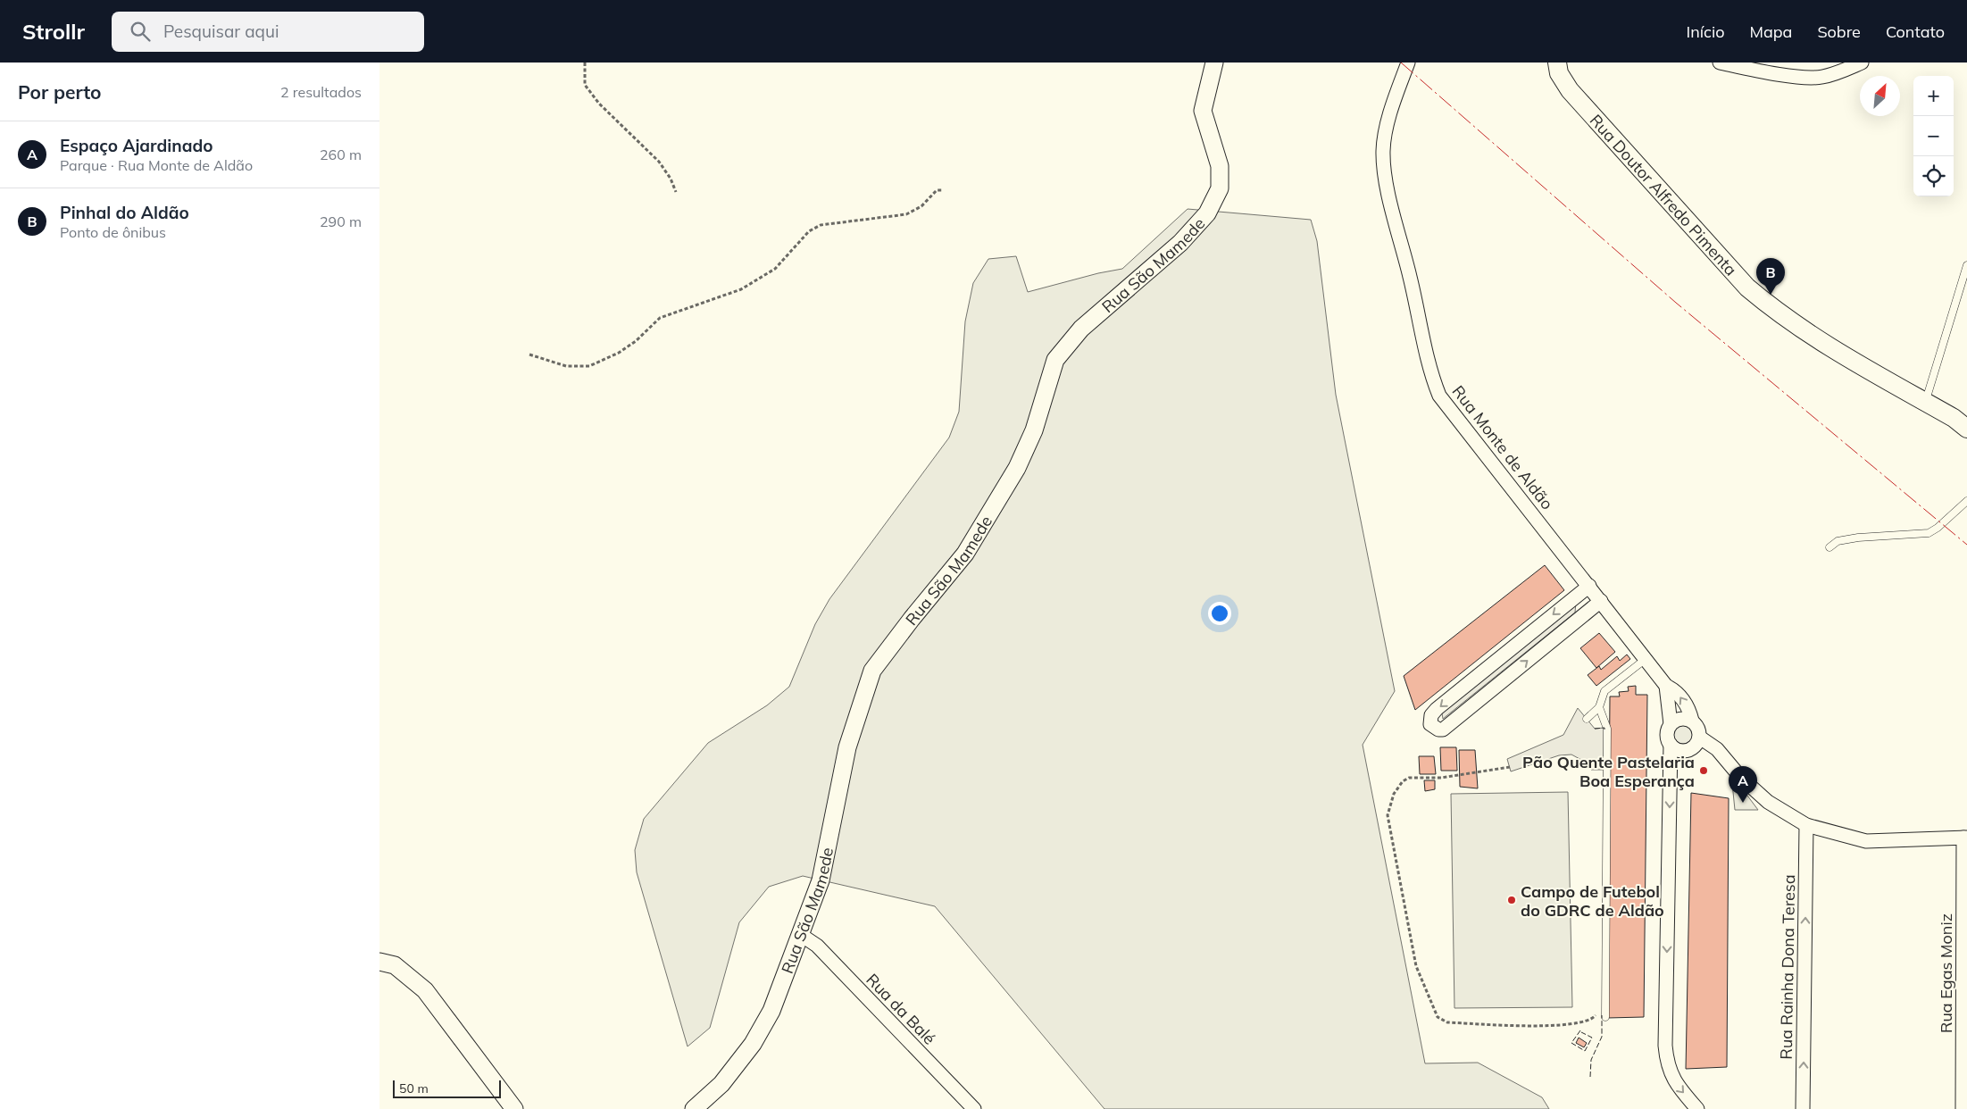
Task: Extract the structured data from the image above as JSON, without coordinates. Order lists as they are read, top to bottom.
{
  "streets": {
    "main road": ["Rua Doutor Alfredo Pimenta"],
    "street": [
      "Rua São Mamede",
      "Rua Monte de Aldão",
      "Rua Rainha Dona Teresa",
      "Rua Egas Moniz",
      "Rua da Balé"
    ]
  },
  "crossings": [
    ["Rua São Mamede", "Rua da Balé"]
  ],
  "one_way": ["Rua Rainha Dona Teresa"],
  "places": ["Pão Quente Pastelaria Boa Esperança", "Campo de Futebol do GDRC de Aldão"],
  "scale_bar": "50 m",
  "north": "top right",
  "page": {
    "header": "Strollr",
    "search": "Pesquisar aqui",
    "nav": [
      "Início",
      "Mapa",
      "Sobre",
      "Contato"
    ],
    "heading": ["Por perto", "2 resultados"],
    "map_buttons": ["+", "−"],
    "list": [
      {
        "mark": "A",
        "name": "Espaço Ajardinado",
        "note": "Parque · Rua Monte de Aldão",
        "value": "260 m"
      },
      {
        "mark": "B",
        "name": "Pinhal do Aldão",
        "note": "Ponto de ônibus",
        "value": "290 m"
      }
    ],
    "pins": ["B", "A"],
    "scale": "50 m"
  }
}
